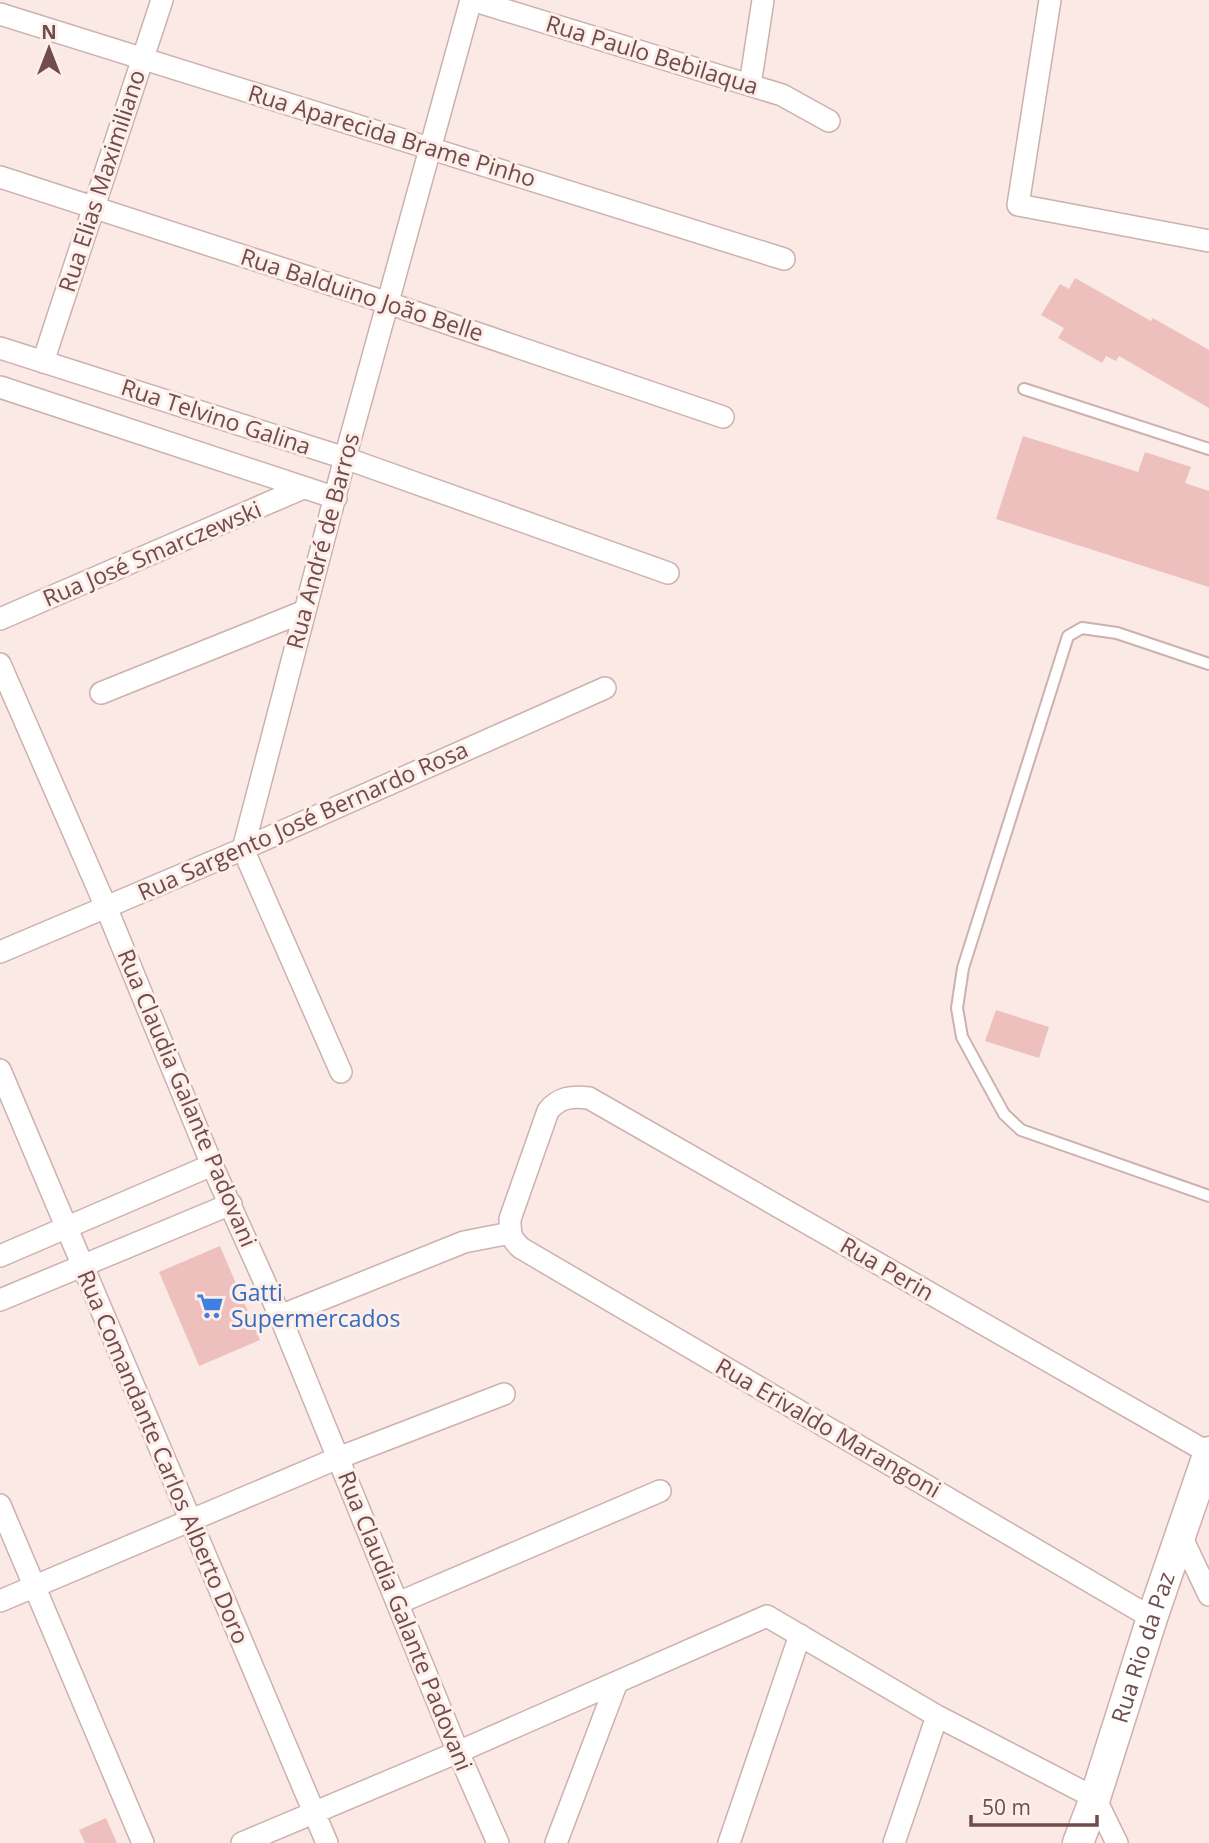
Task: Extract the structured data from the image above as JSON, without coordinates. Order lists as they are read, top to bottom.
{
  "streets": {
    "main road": ["Rua Rio da Paz"],
    "street": [
      "Rua Paulo Bebilaqua",
      "Rua Aparecida Brame Pinho",
      "Rua Elias Maximiliano",
      "Rua Balduino João Belle",
      "Rua Telvino Galina",
      "Rua André de Barros",
      "Rua José Smarczewski",
      "Rua Sargento José Bernardo Rosa",
      "Rua Claudia Galante Padovani",
      "Rua Perin",
      "Rua Erivaldo Marangoni",
      "Rua Comandante Carlos Alberto Doro"
    ]
  },
  "crossings": [
    ["Rua Paulo Bebilaqua", "Rua André de Barros"],
    ["Rua Aparecida Brame Pinho", "Rua Elias Maximiliano"],
    ["Rua Aparecida Brame Pinho", "Rua André de Barros"],
    ["Rua Elias Maximiliano", "Rua Balduino João Belle"],
    ["Rua Elias Maximiliano", "Rua Telvino Galina"],
    ["Rua Balduino João Belle", "Rua André de Barros"],
    ["Rua Telvino Galina", "Rua André de Barros"],
    ["Rua Telvino Galina", "Rua José Smarczewski"],
    ["Rua André de Barros", "Rua Sargento José Bernardo Rosa"],
    ["Rua Sargento José Bernardo Rosa", "Rua Claudia Galante Padovani"],
    ["Rua Perin", "Rua Erivaldo Marangoni"],
    ["Rua Perin", "Rua Rio da Paz"],
    ["Rua Erivaldo Marangoni", "Rua Rio da Paz"]
  ],
  "places": {
    "supermarket": ["Gatti Supermercados"]
  },
  "scale_bar": "50 m",
  "north": "top"
}
